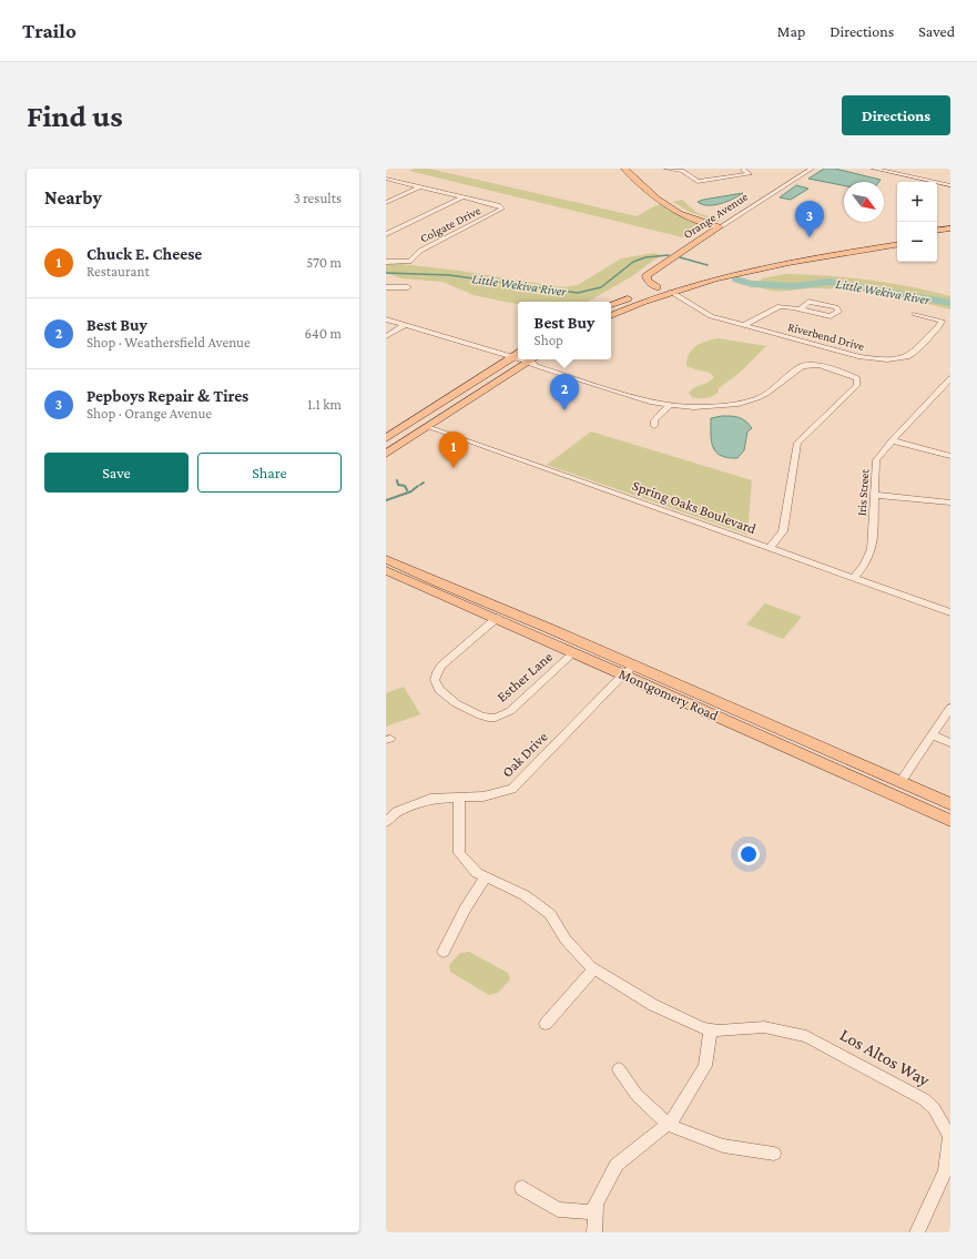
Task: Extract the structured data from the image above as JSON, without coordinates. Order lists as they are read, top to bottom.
{
  "streets": {
    "main road": ["Orange Avenue", "Montgomery Road"],
    "street": [
      "Colgate Drive",
      "Riverbend Drive",
      "Iris Street",
      "Spring Oaks Boulevard",
      "Esther Lane",
      "Oak Drive",
      "Los Altos Way"
    ]
  },
  "crossings": [
    ["Iris Street", "Spring Oaks Boulevard"],
    ["Esther Lane", "Montgomery Road"],
    ["Montgomery Road", "Oak Drive"],
    ["Oak Drive", "Los Altos Way"]
  ],
  "water": ["Little Wekiva River"],
  "north": "bottom right",
  "page": {
    "header": "Trailo",
    "nav": ["Map", "Directions", "Saved"],
    "buttons": [
      "Directions",
      ["Save", "Share"]
    ],
    "title": "Find us",
    "heading": ["Nearby", "3 results"],
    "map_buttons": ["+", "−"],
    "pins": ["3", "2", "1"],
    "list": [
      {
        "mark": "1",
        "name": "Chuck E. Cheese",
        "note": "Restaurant",
        "value": "570 m"
      },
      {
        "mark": "2",
        "name": "Best Buy",
        "note": "Shop · Weathersfield Avenue",
        "value": "640 m"
      },
      {
        "mark": "3",
        "name": "Pepboys Repair & Tires",
        "note": "Shop · Orange Avenue",
        "value": "1.1 km"
      }
    ],
    "popup": ["Best Buy", "Shop"]
  }
}
